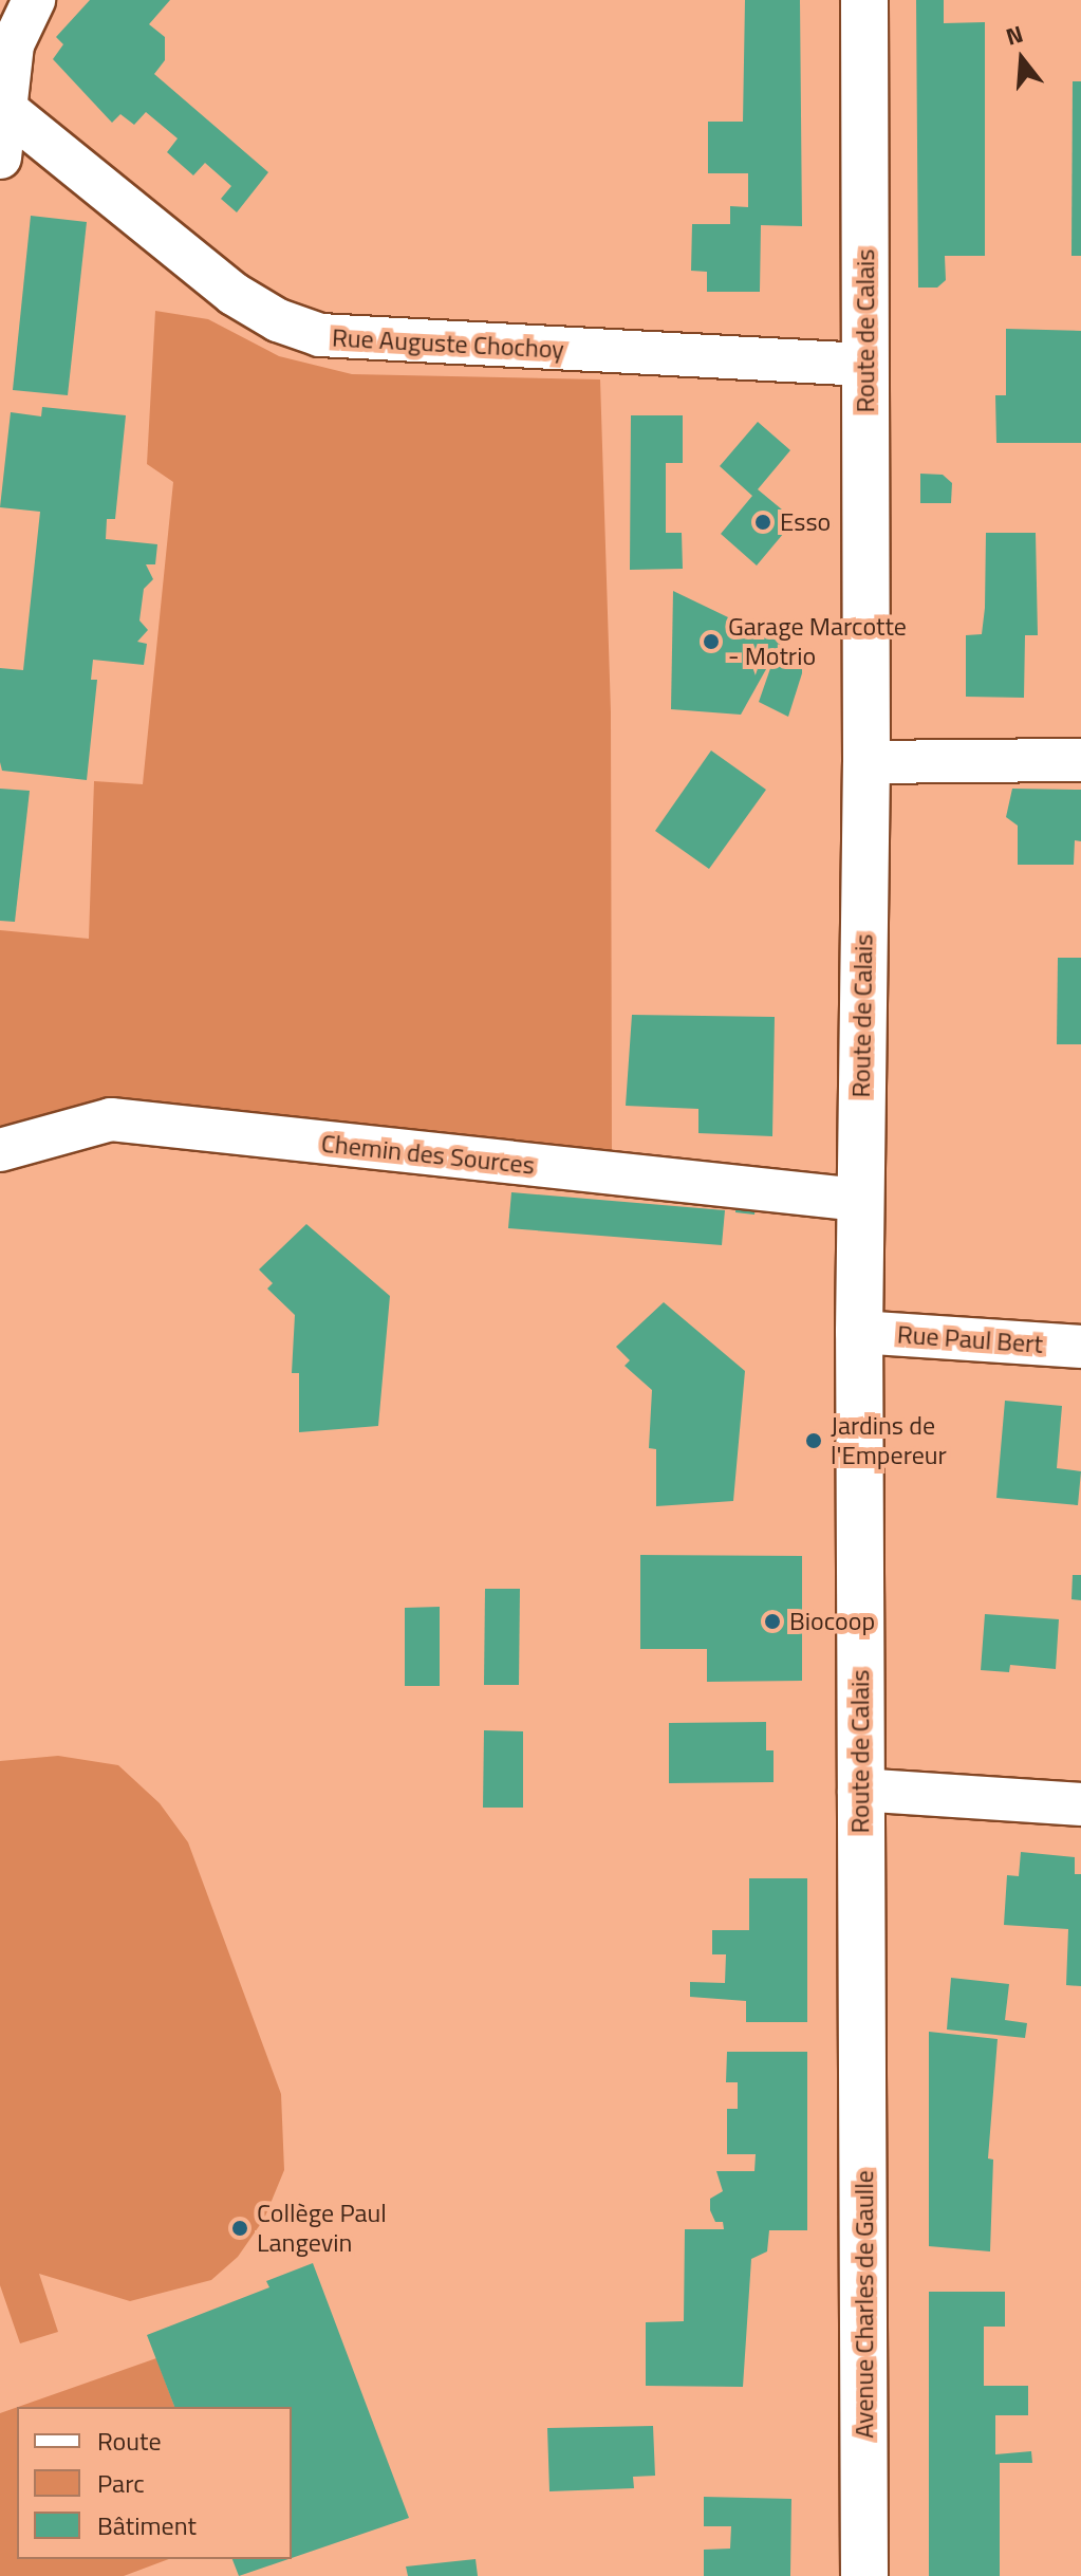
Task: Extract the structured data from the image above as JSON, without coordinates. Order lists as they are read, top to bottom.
{
  "streets": {
    "main road": ["Route de Calais", "Avenue Charles de Gaulle"],
    "street": ["Rue Auguste Chochoy", "Chemin des Sources", "Rue Paul Bert"]
  },
  "crossings": [
    ["Route de Calais", "Rue Auguste Chochoy"],
    ["Route de Calais", "Chemin des Sources"],
    ["Route de Calais", "Rue Paul Bert"],
    ["Route de Calais", "Avenue Charles de Gaulle"]
  ],
  "places": [
    "Esso",
    "Garage Marcotte - Motrio",
    "Jardins de l'Empereur",
    "Biocoop",
    "Collège Paul Langevin"
  ],
  "legend": ["Route", "Parc", "Bâtiment"],
  "north": "top"
}
